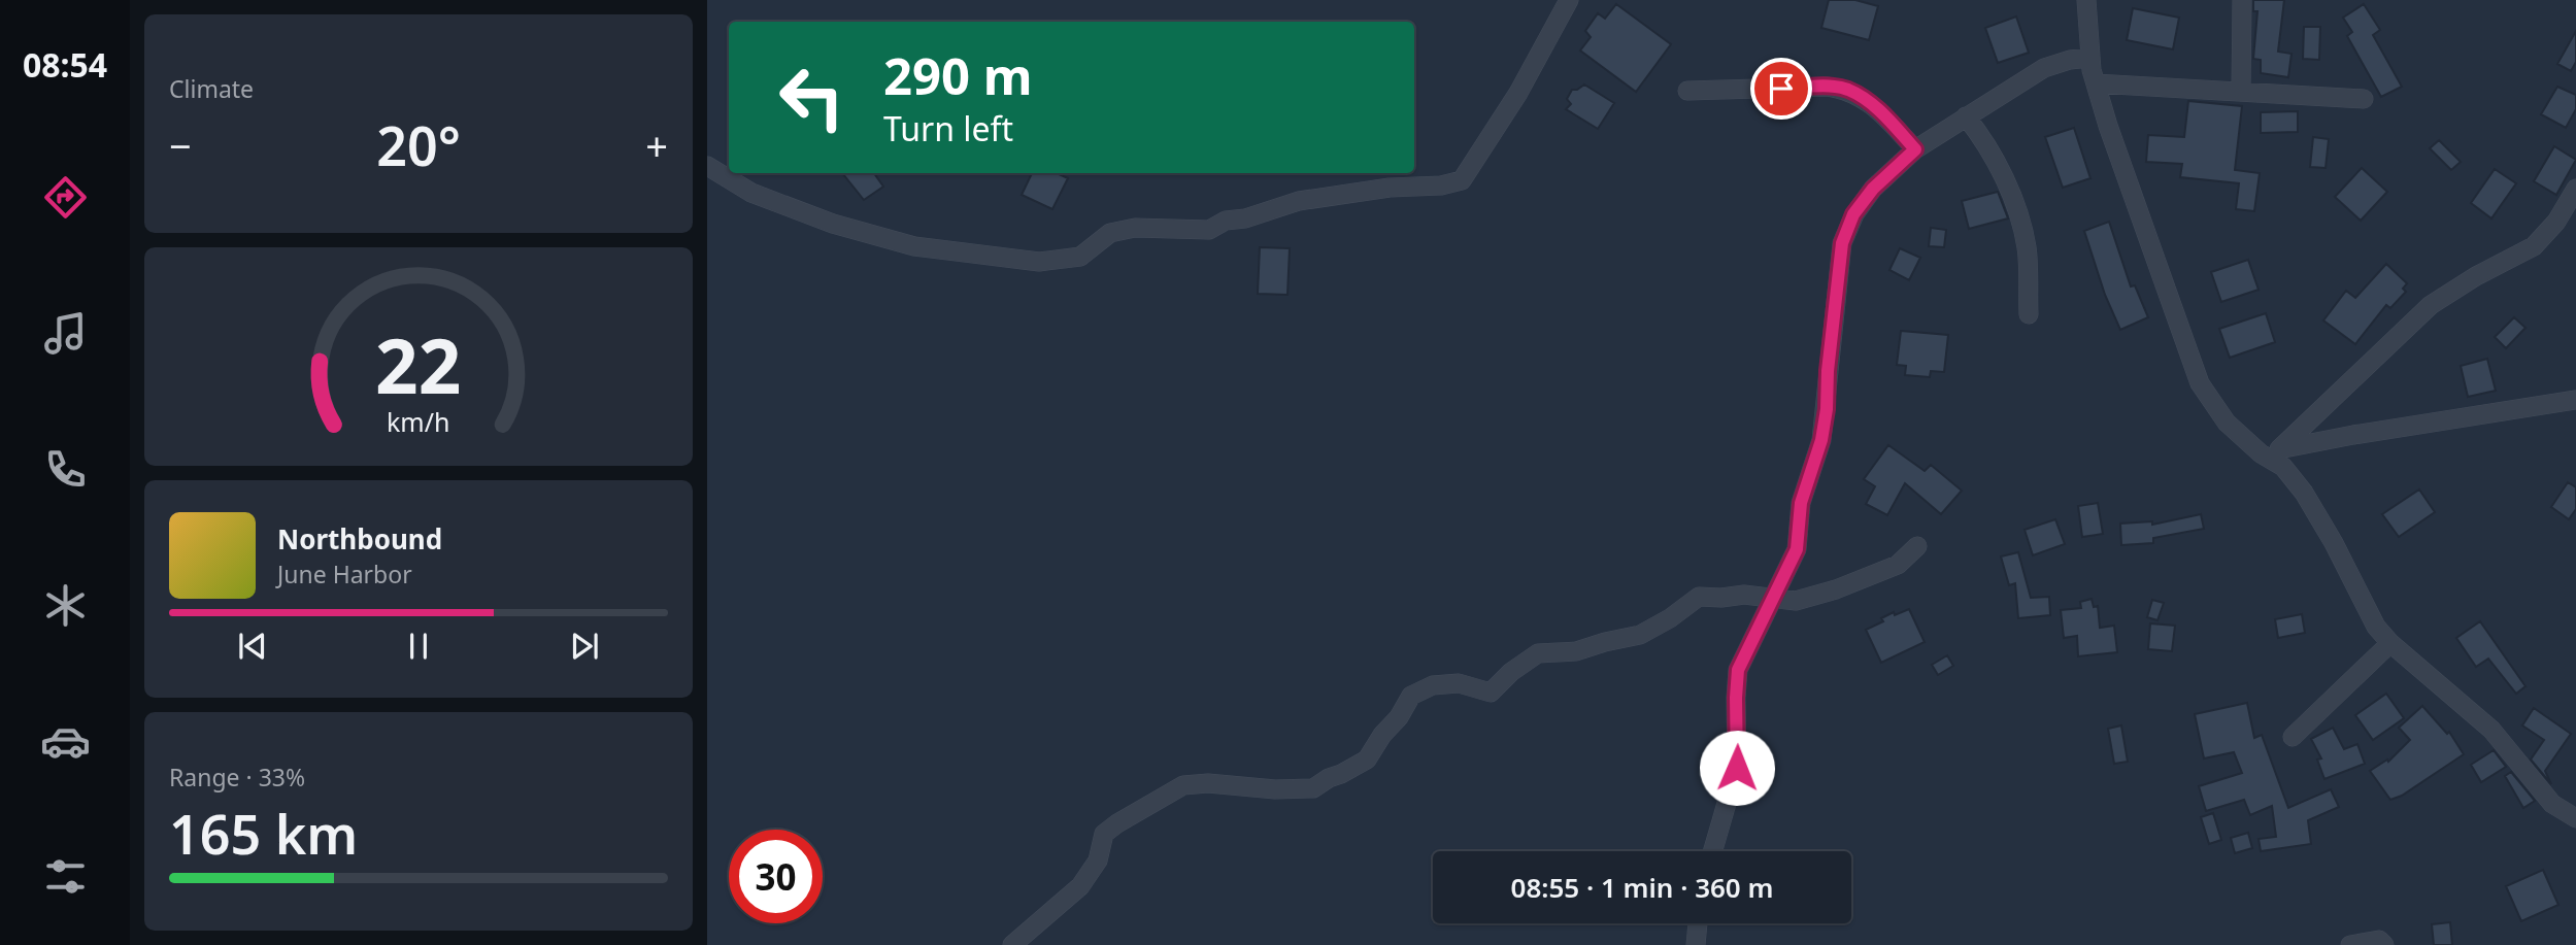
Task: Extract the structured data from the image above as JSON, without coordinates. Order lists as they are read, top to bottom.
{
  "page": {
    "tabs": "08:54",
    "tile": [
      "Climate",
      ["Range · 33%", "165 km"]
    ],
    "turn": ["290 m", "Turn left"],
    "heat": ["−", "20°", "+"],
    "song": ["Northbound", "June Harbor"],
    "limit": "30",
    "trip": "08:55 · 1 min · 360 m",
    "gauge": ["22", "km/h"]
  }
}
